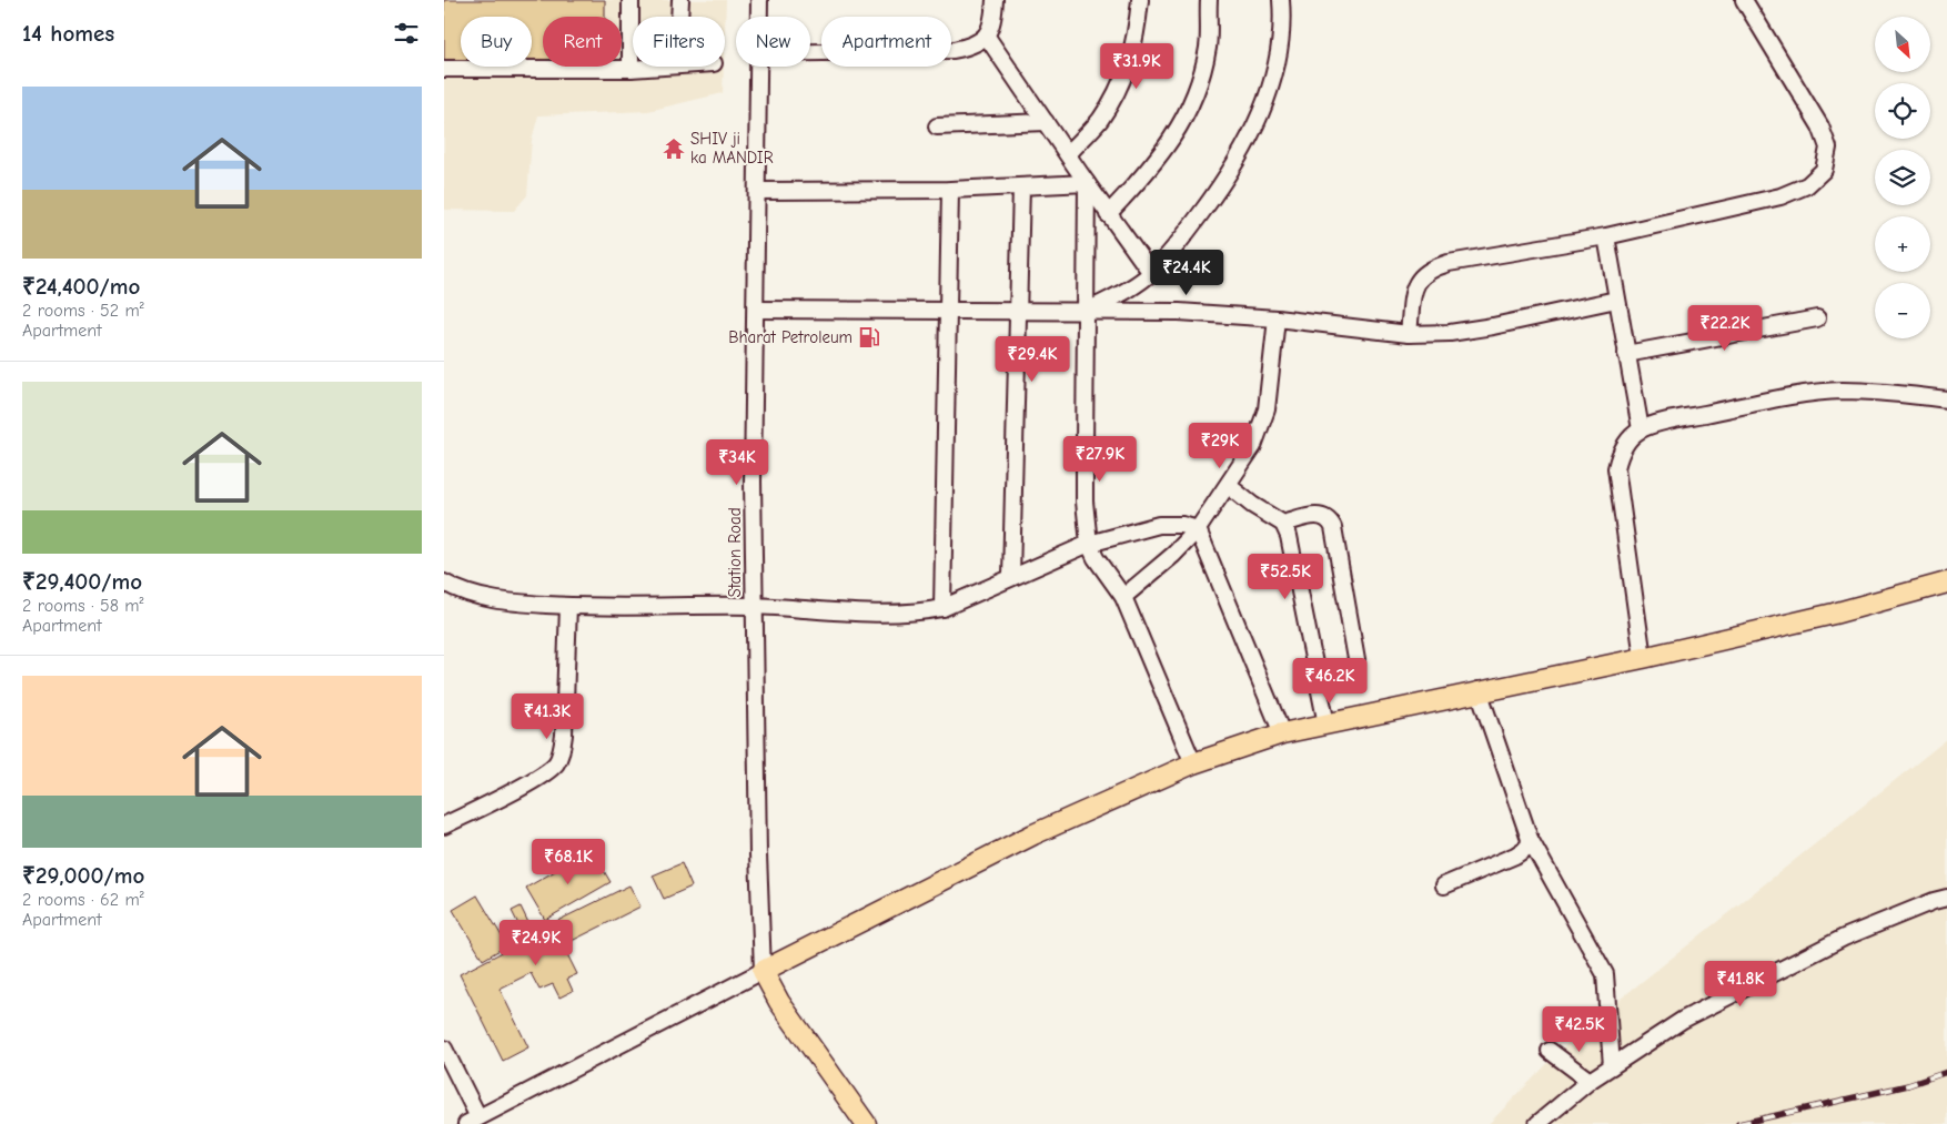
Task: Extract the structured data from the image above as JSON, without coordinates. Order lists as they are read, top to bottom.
{
  "streets": {
    "street": ["Station Road"]
  },
  "places": {
    "temple": ["SHIV ji ka MANDIR"],
    "fuel station": ["Bharat Petroleum"]
  },
  "north": "bottom right",
  "page": {
    "heading": "14 homes",
    "map_buttons": ["+", "−"],
    "chip": [
      "Buy",
      "Rent",
      "Filters",
      "New",
      "Apartment"
    ],
    "price": [
      "₹31.9K",
      "₹24.4K",
      "₹22.2K",
      "₹29.4K",
      "₹29K",
      "₹27.9K",
      "₹34K",
      "₹52.5K",
      "₹46.2K",
      "₹41.3K",
      "₹68.1K",
      "₹24.9K",
      "₹41.8K",
      "₹42.5K"
    ],
    "list": [
      {
        "name": "₹24,400/mo",
        "note": "2 rooms · 52 m² · Apartment"
      },
      {
        "name": "₹29,400/mo",
        "note": "2 rooms · 58 m² · Apartment"
      },
      {
        "name": "₹29,000/mo",
        "note": "2 rooms · 62 m² · Apartment"
      }
    ]
  }
}
